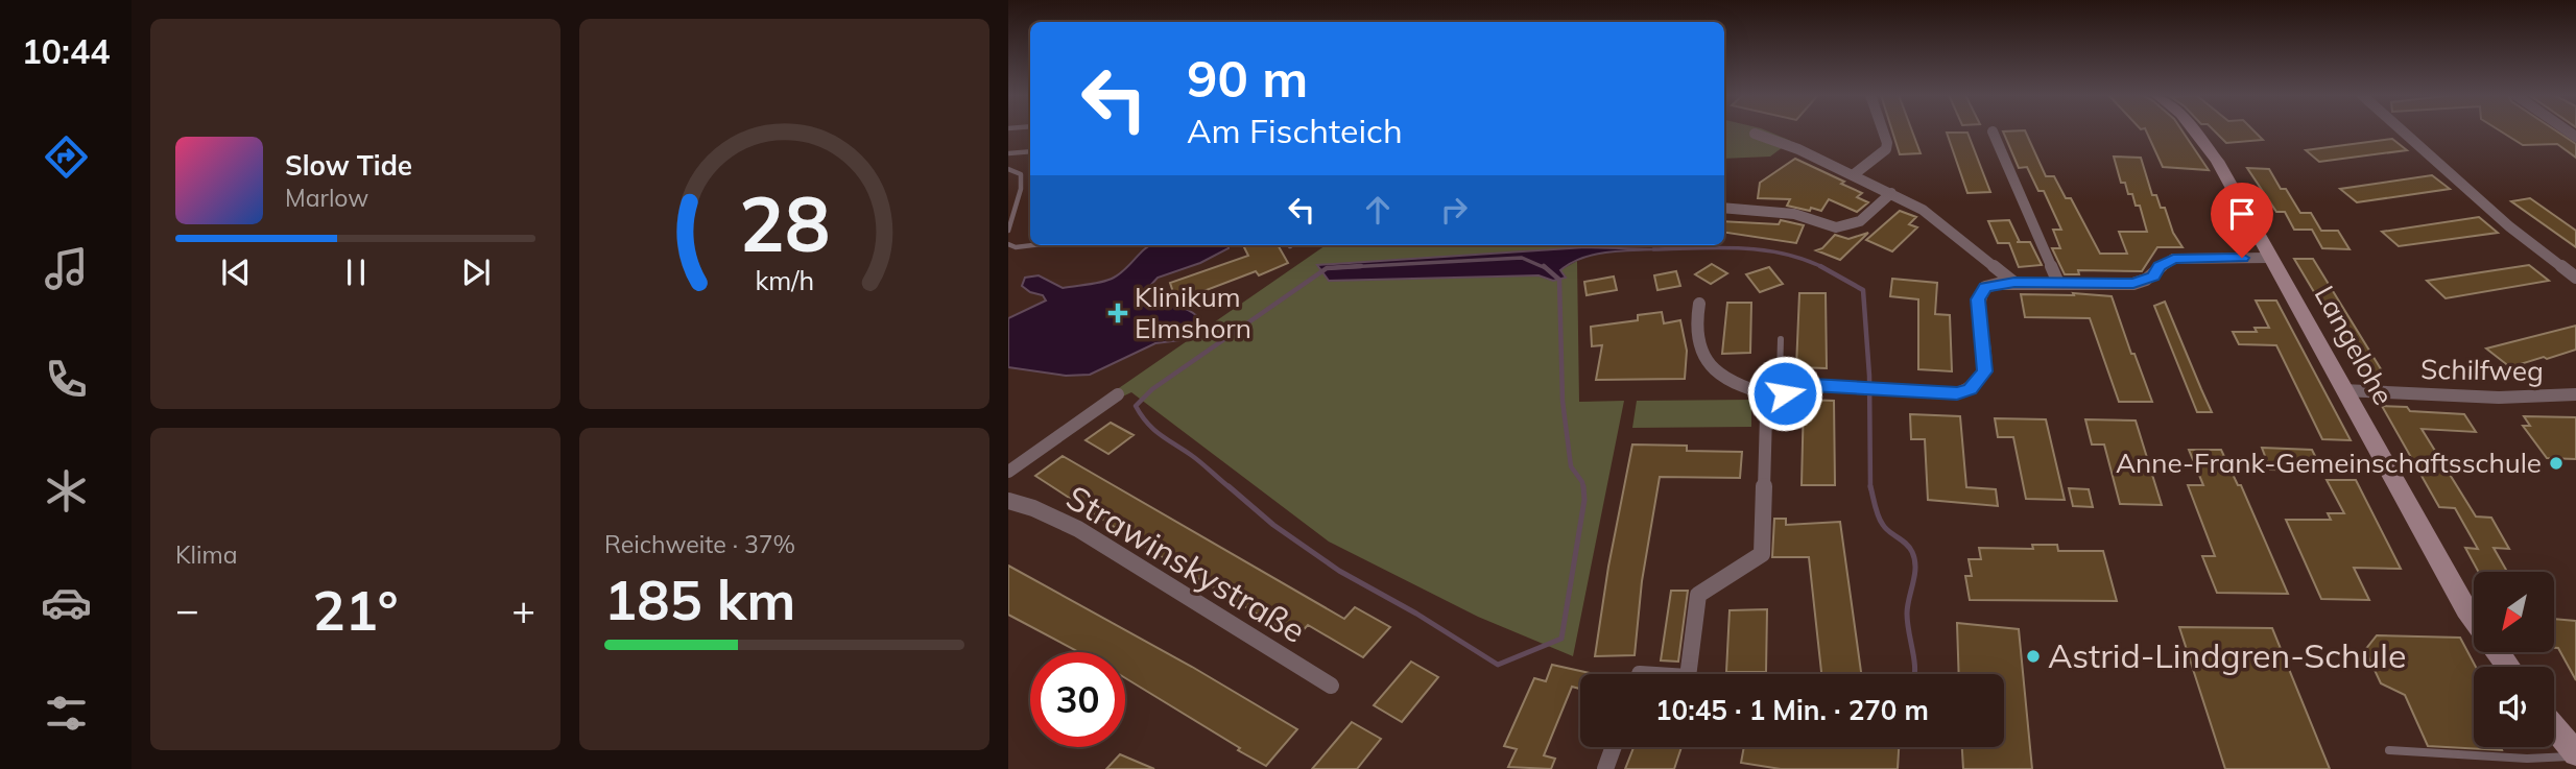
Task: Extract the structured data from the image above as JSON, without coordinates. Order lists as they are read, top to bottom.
{
  "streets": {
    "street": ["Langelohe", "Schilfweg", "Strawinskystraße"]
  },
  "crossings": [
    ["Langelohe", "Schilfweg"]
  ],
  "places": {
    "health": ["Klinikum Elmshorn"],
    "other": ["Anne-Frank-Gemeinschaftsschule", "Astrid-Lindgren-Schule"]
  },
  "north": "bottom left",
  "page": {
    "tabs": "10:44",
    "turn": ["90 m", "Am Fischteich"],
    "song": ["Slow Tide", "Marlow"],
    "tile": [
      "Klima",
      ["Reichweite · 37%", "185 km"]
    ],
    "heat": ["−", "21°", "+"],
    "limit": "30",
    "trip": "10:45 · 1 Min. · 270 m",
    "gauge": ["28", "km/h"]
  }
}
